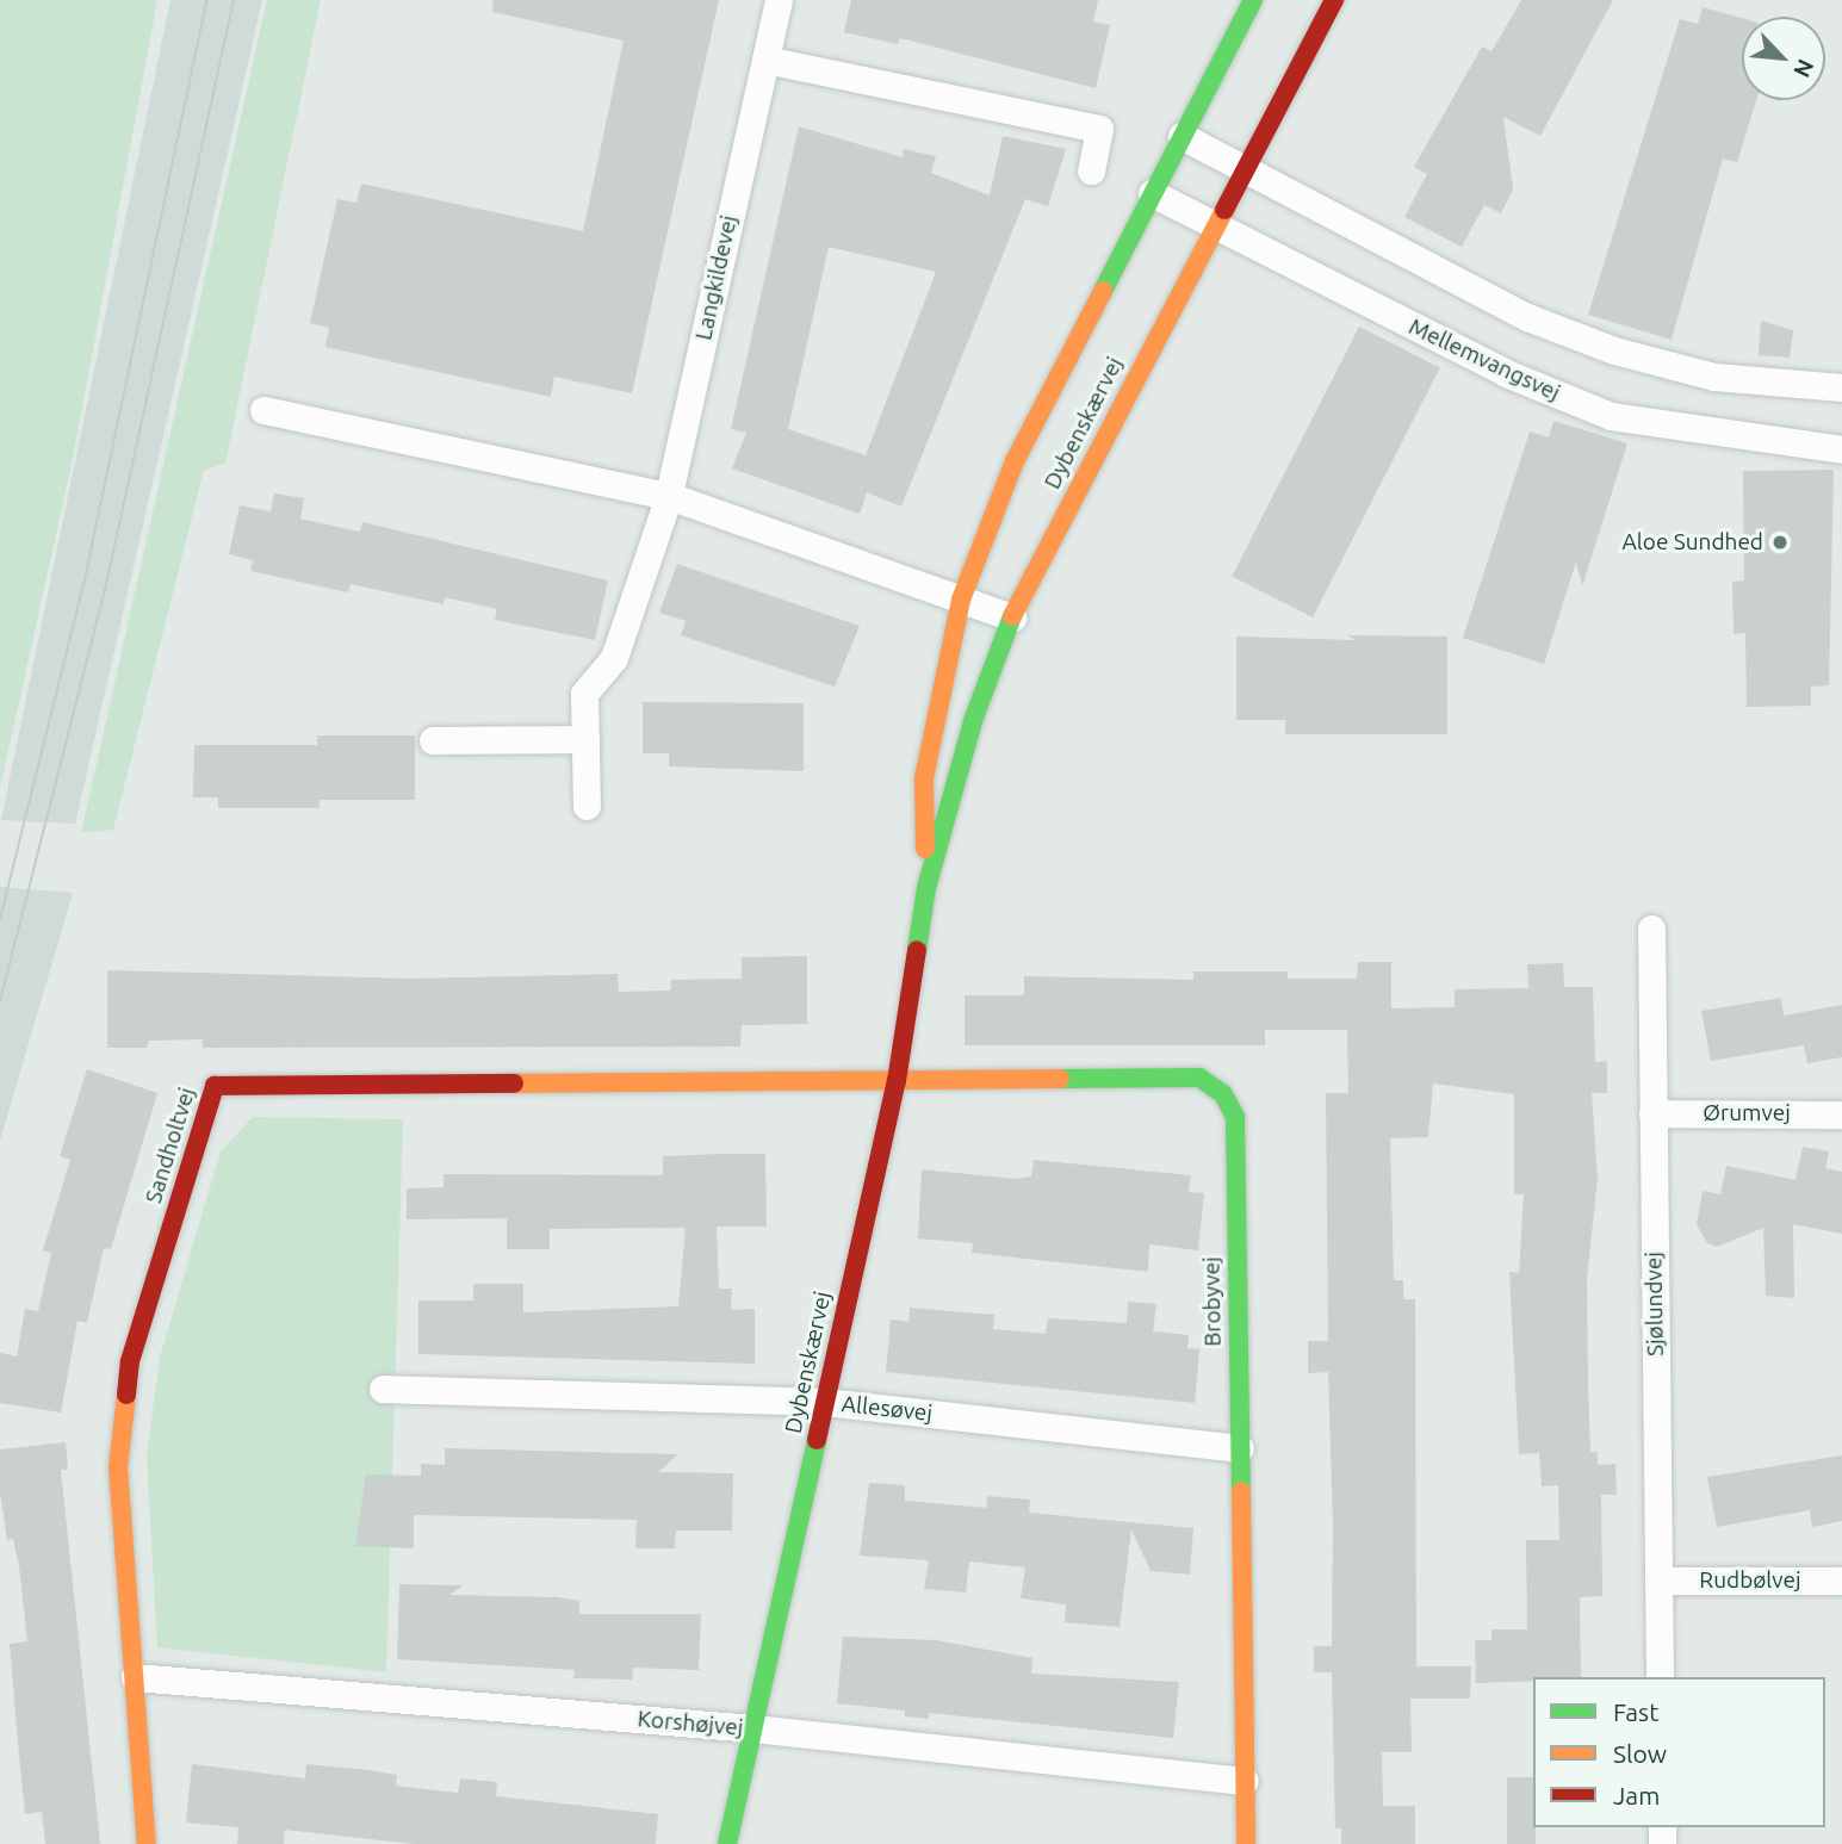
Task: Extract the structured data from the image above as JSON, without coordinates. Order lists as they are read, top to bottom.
{
  "streets": {
    "street": [
      "Langkildevej",
      "Mellemvangsvej",
      "Dybenskærvej",
      "Ørumvej",
      "Sandholtvej",
      "Brobyvej",
      "Sjølundvej",
      "Allesøvej",
      "Rudbølvej",
      "Korshøjvej"
    ]
  },
  "crossings": [
    ["Mellemvangsvej", "Dybenskærvej"],
    ["Dybenskærvej", "Sandholtvej"],
    ["Dybenskærvej", "Brobyvej"],
    ["Dybenskærvej", "Allesøvej"],
    ["Dybenskærvej", "Korshøjvej"],
    ["Ørumvej", "Sjølundvej"],
    ["Sandholtvej", "Brobyvej"],
    ["Sandholtvej", "Korshøjvej"],
    ["Brobyvej", "Allesøvej"],
    ["Brobyvej", "Korshøjvej"],
    ["Sjølundvej", "Rudbølvej"]
  ],
  "places": ["Aloe Sundhed"],
  "legend": ["Fast", "Slow", "Jam"],
  "north": "bottom right"
}
